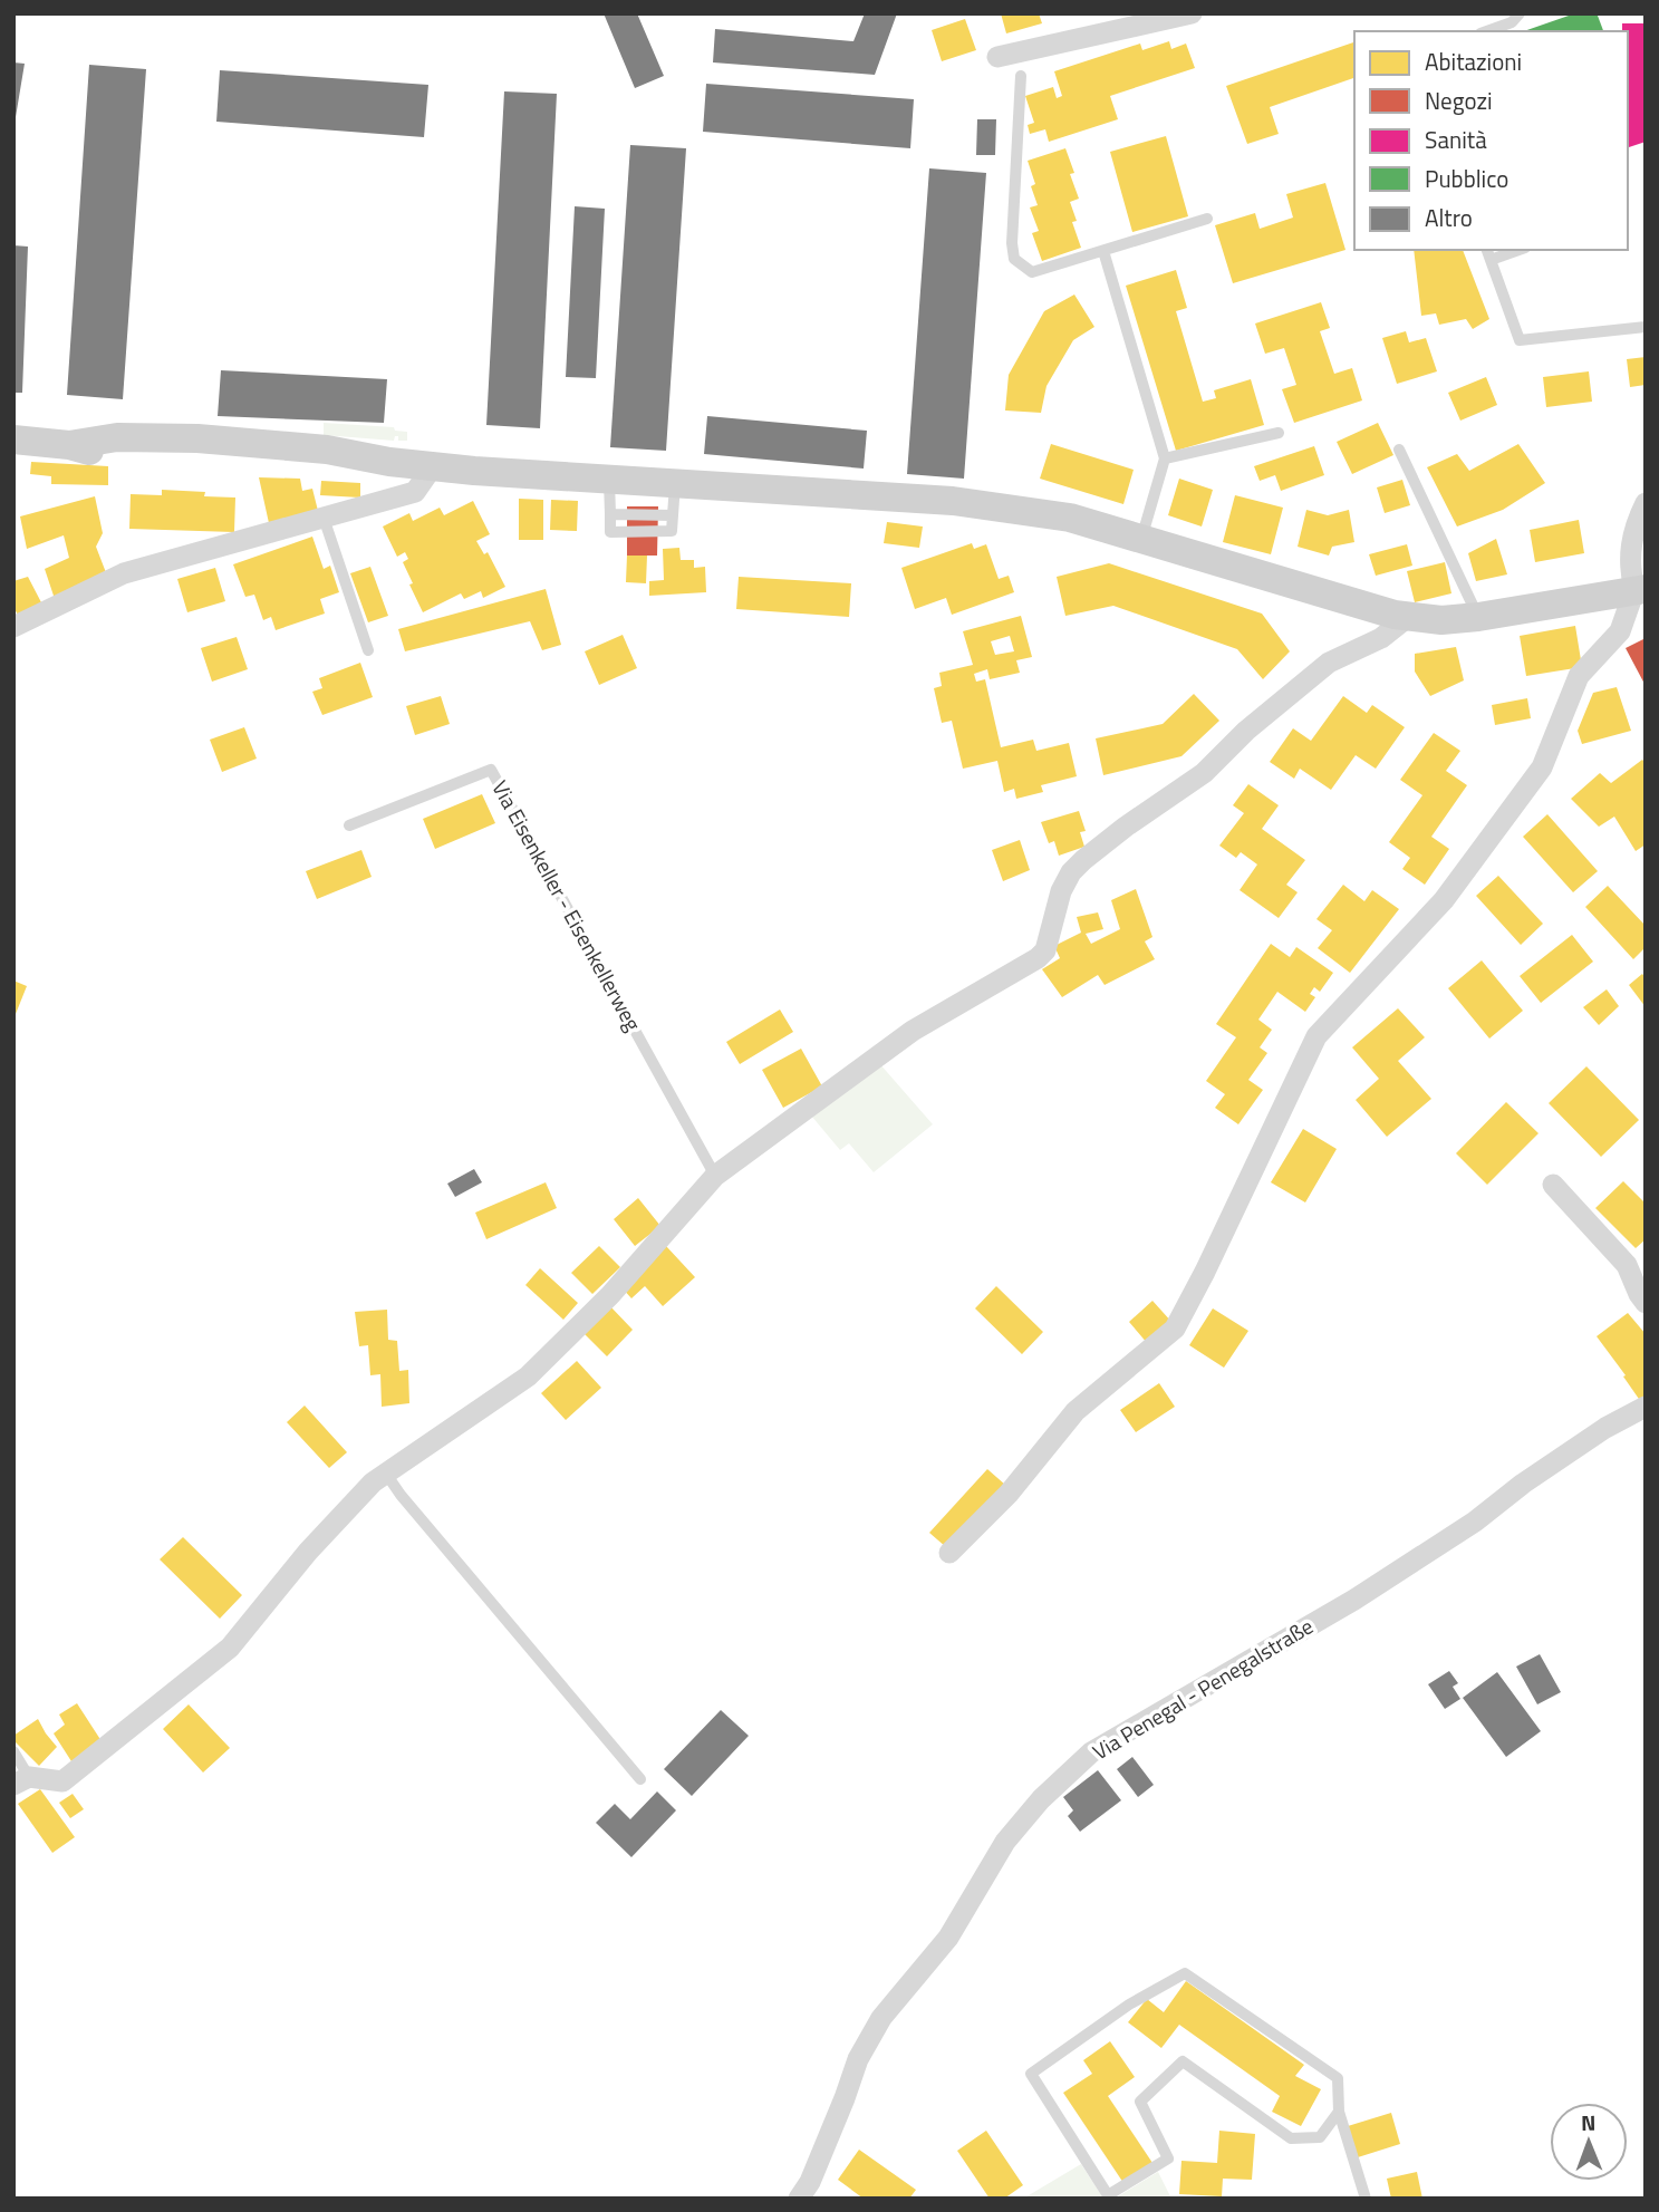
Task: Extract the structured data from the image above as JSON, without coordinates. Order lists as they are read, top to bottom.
{
  "streets": {
    "street": ["Via Penegal - Penegalstraße"],
    "lane": ["Via Eisenkeller - Eisenkellerweg"]
  },
  "legend": [
    "Abitazioni",
    "Negozi",
    "Sanità",
    "Pubblico",
    "Altro"
  ],
  "north": "top"
}
